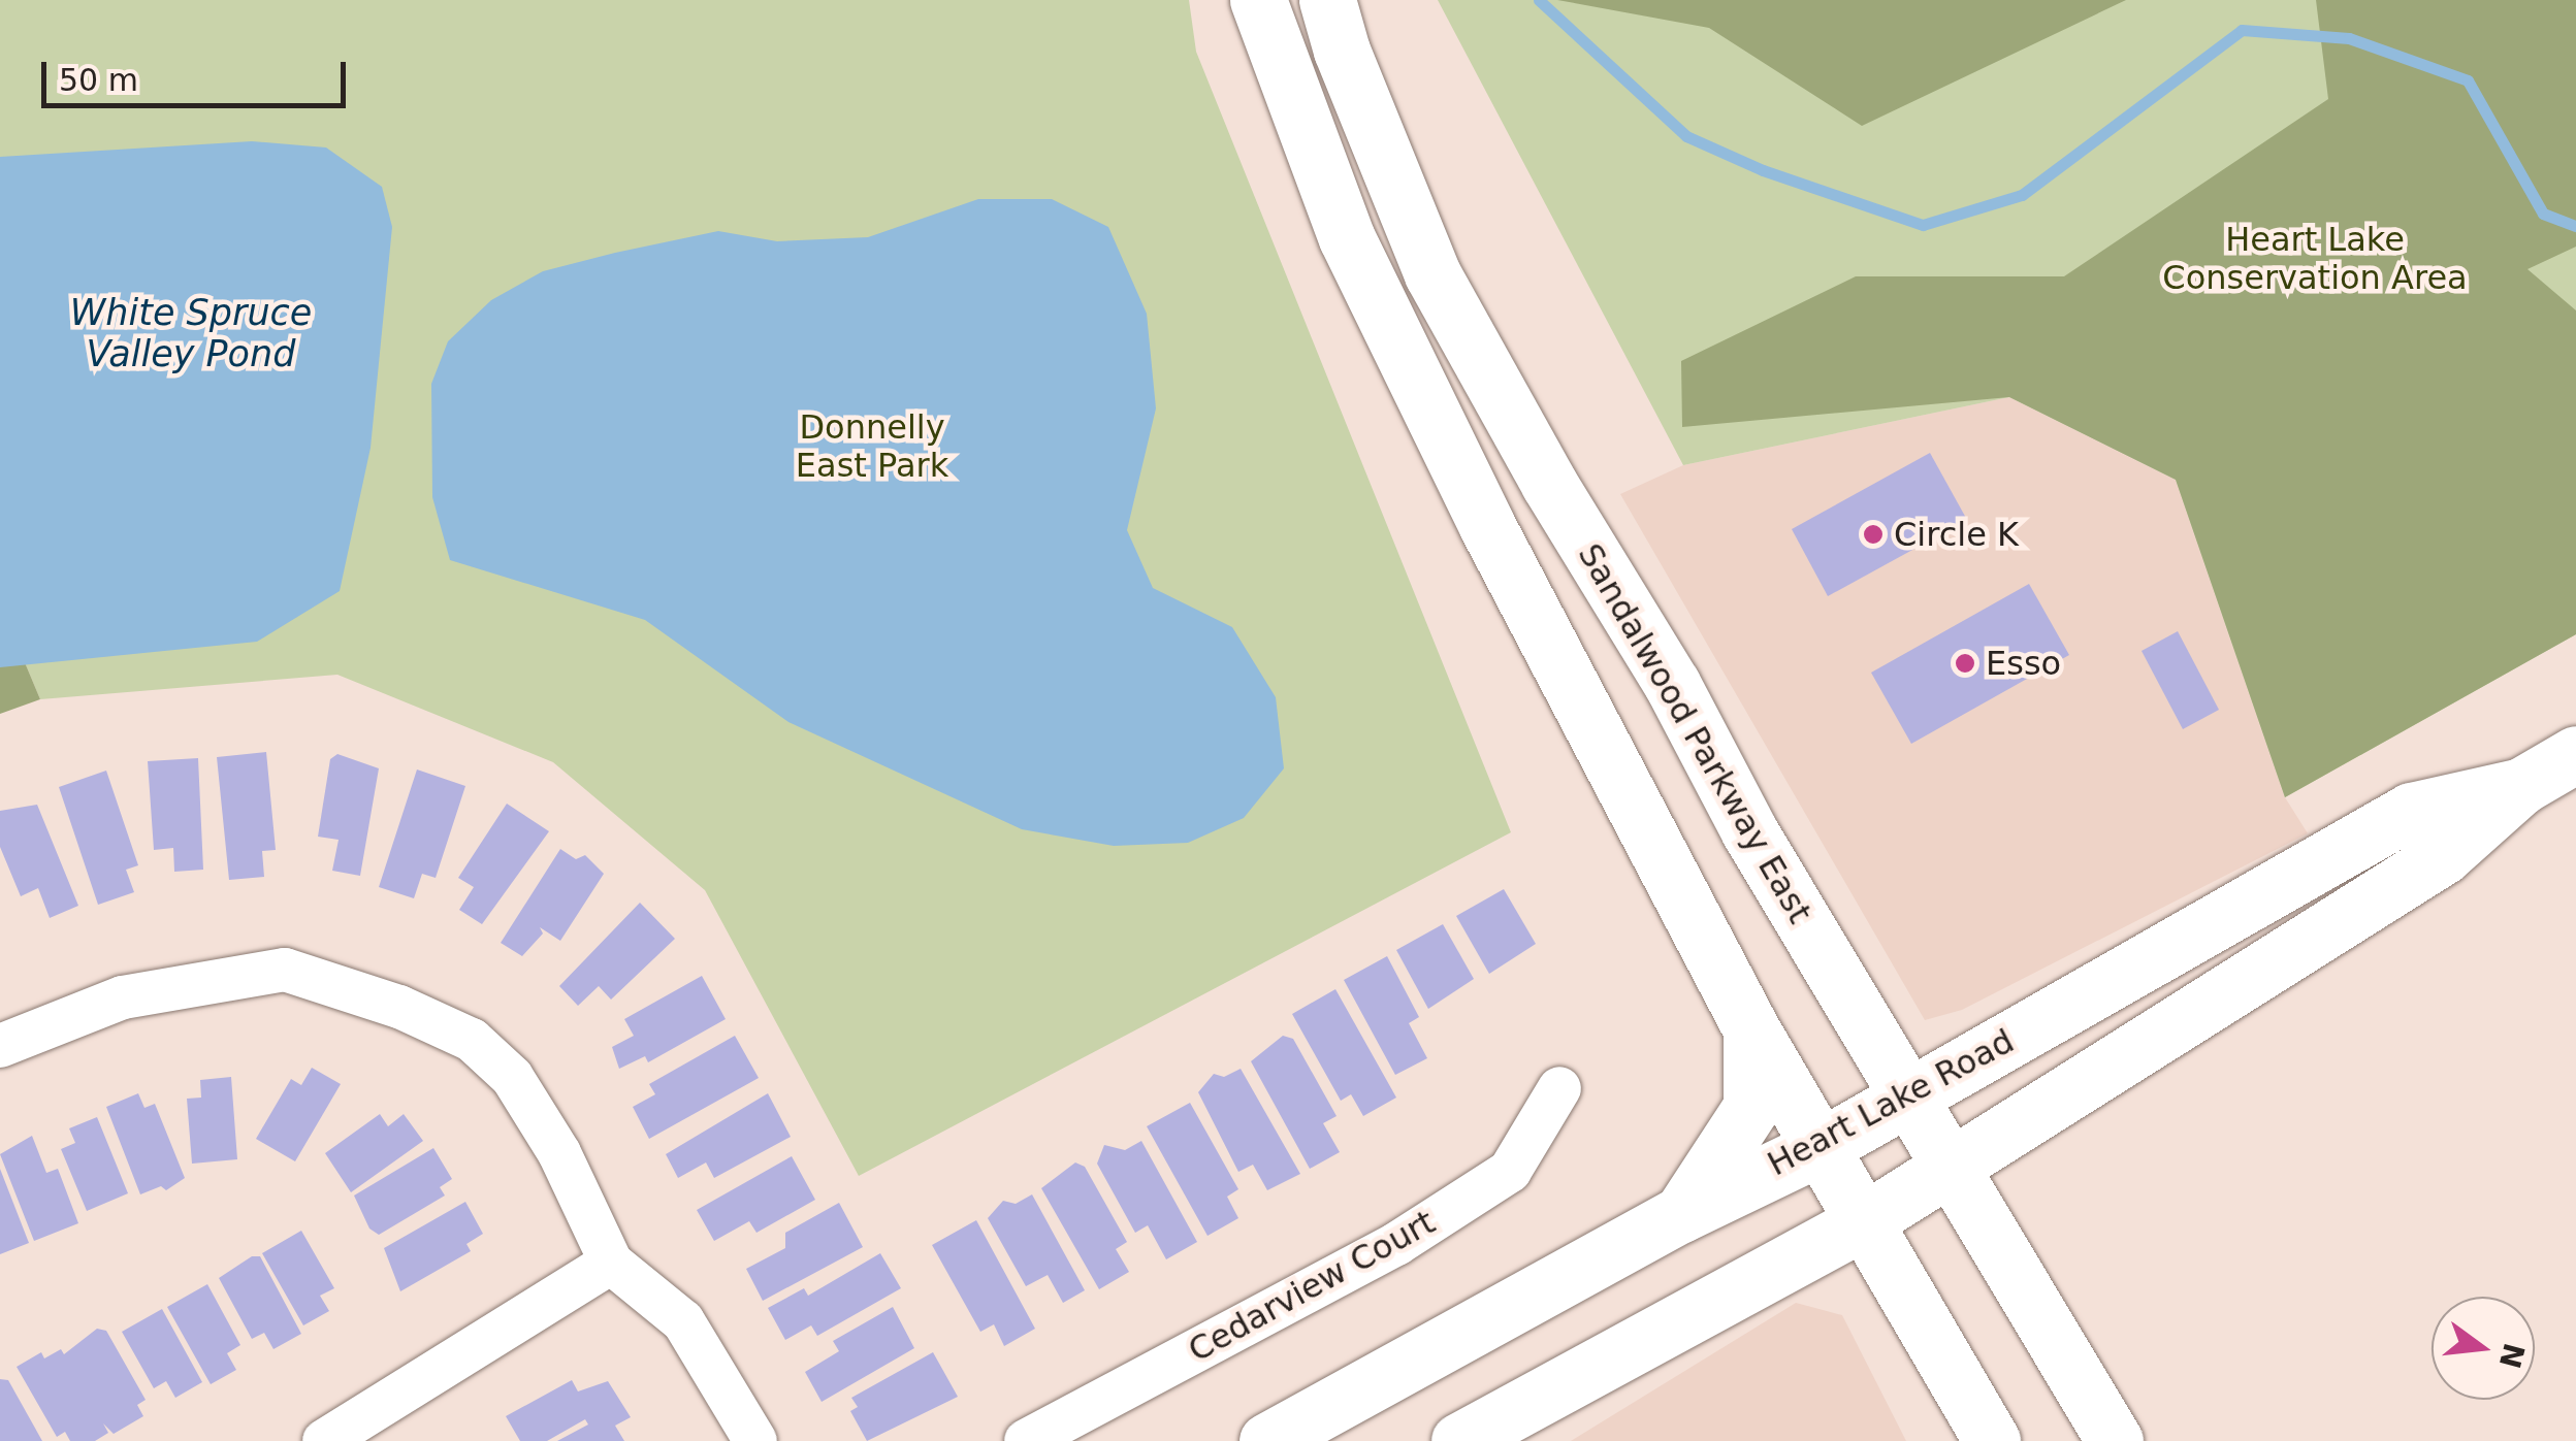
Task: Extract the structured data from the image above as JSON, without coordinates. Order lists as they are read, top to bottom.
{
  "streets": {
    "main road": ["Sandalwood Parkway East", "Heart Lake Road"],
    "street": ["Cedarview Court"]
  },
  "crossings": [
    ["Sandalwood Parkway East", "Heart Lake Road"]
  ],
  "water": ["White Spruce Valley Pond"],
  "parks": ["Heart Lake Conservation Area", "Donnelly East Park"],
  "places": ["Circle K", "Esso"],
  "scale_bar": "50 m",
  "north": "right"
}
